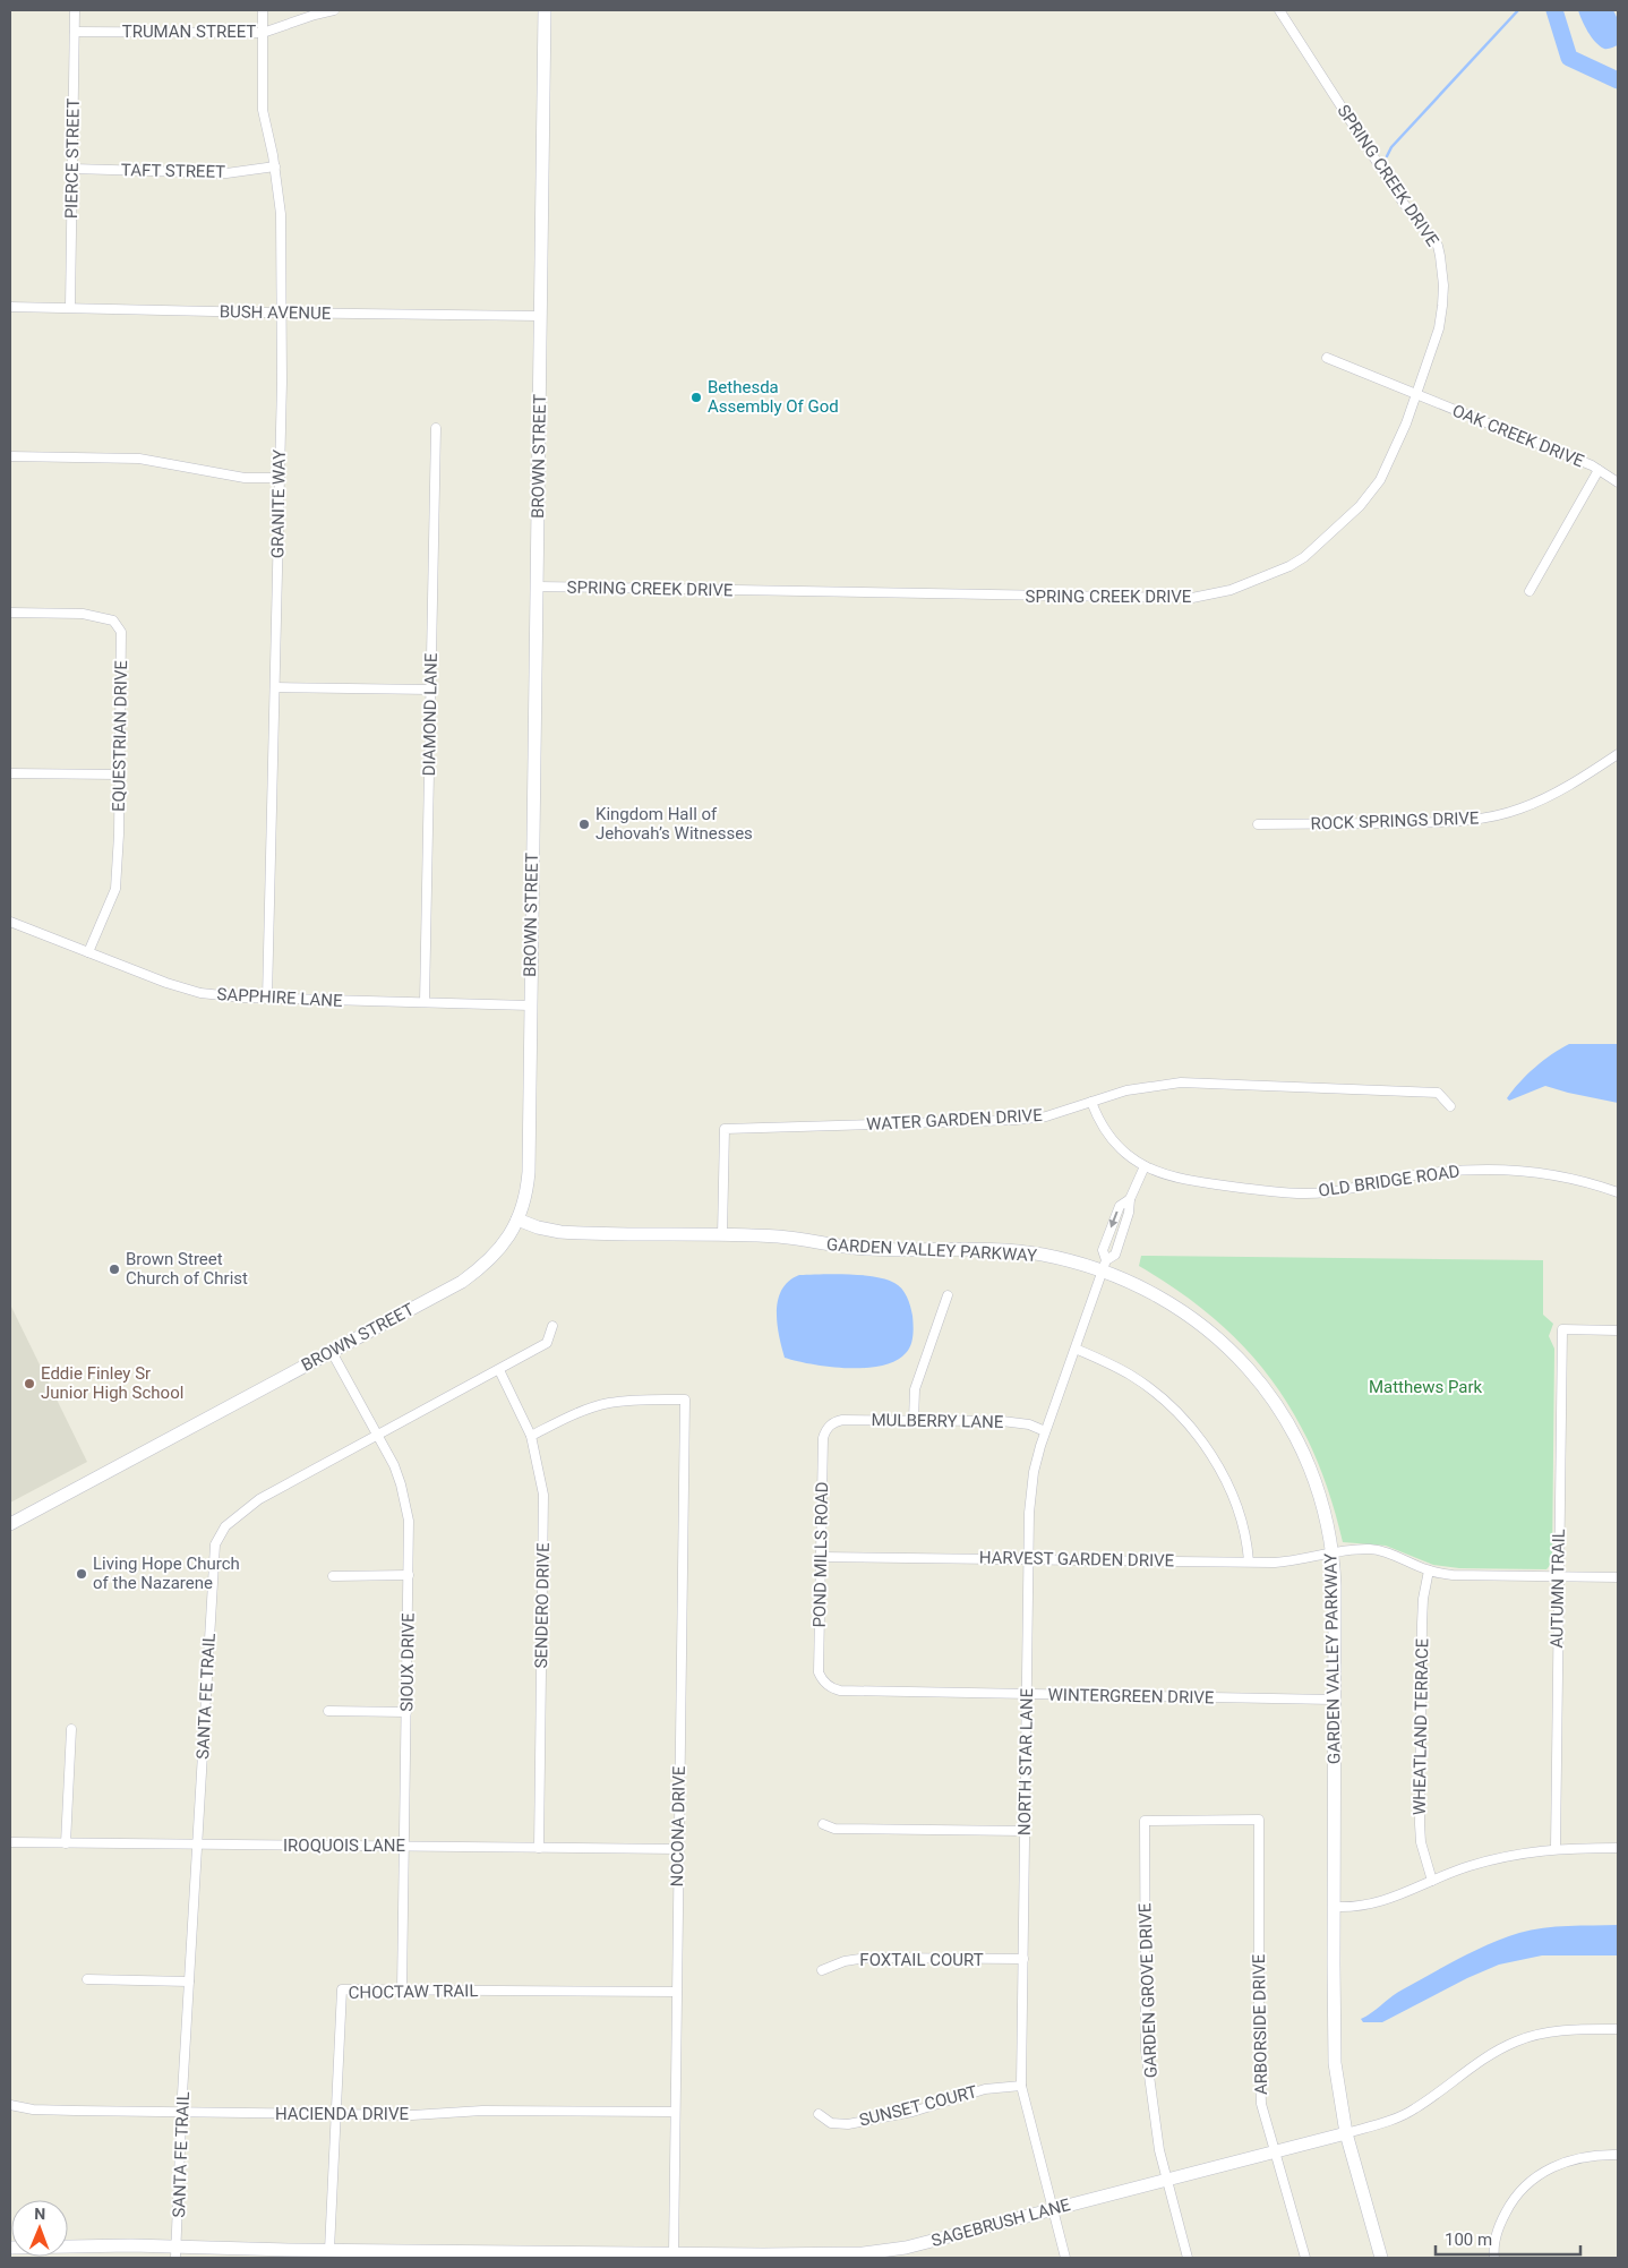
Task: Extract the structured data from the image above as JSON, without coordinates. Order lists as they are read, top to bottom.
{
  "streets": {
    "street": [
      "TRUMAN STREET",
      "PIERCE STREET",
      "TAFT STREET",
      "SPRING CREEK DRIVE",
      "BUSH AVENUE",
      "OAK CREEK DRIVE",
      "BROWN STREET",
      "GRANITE WAY",
      "DIAMOND LANE",
      "EQUESTRIAN DRIVE",
      "ROCK SPRINGS DRIVE",
      "SAPPHIRE LANE",
      "WATER GARDEN DRIVE",
      "OLD BRIDGE ROAD",
      "GARDEN VALLEY PARKWAY",
      "MULBERRY LANE",
      "POND MILLS ROAD",
      "HARVEST GARDEN DRIVE",
      "AUTUMN TRAIL",
      "SENDERO DRIVE",
      "SIOUX DRIVE",
      "SANTA FE TRAIL",
      "WINTERGREEN DRIVE",
      "WHEATLAND TERRACE",
      "NORTH STAR LANE",
      "NOCONA DRIVE",
      "IROQUOIS LANE",
      "FOXTAIL COURT",
      "GARDEN GROVE DRIVE",
      "CHOCTAW TRAIL",
      "ARBORSIDE DRIVE",
      "SUNSET COURT",
      "HACIENDA DRIVE",
      "SAGEBRUSH LANE"
    ]
  },
  "crossings": [
    ["TRUMAN STREET", "PIERCE STREET"],
    ["TRUMAN STREET", "GRANITE WAY"],
    ["PIERCE STREET", "TAFT STREET"],
    ["PIERCE STREET", "BUSH AVENUE"],
    ["TAFT STREET", "GRANITE WAY"],
    ["SPRING CREEK DRIVE", "OAK CREEK DRIVE"],
    ["SPRING CREEK DRIVE", "BROWN STREET"],
    ["BUSH AVENUE", "BROWN STREET"],
    ["BUSH AVENUE", "GRANITE WAY"],
    ["BROWN STREET", "SAPPHIRE LANE"],
    ["BROWN STREET", "GARDEN VALLEY PARKWAY"],
    ["BROWN STREET", "SIOUX DRIVE"],
    ["GRANITE WAY", "SAPPHIRE LANE"],
    ["DIAMOND LANE", "SAPPHIRE LANE"],
    ["EQUESTRIAN DRIVE", "SAPPHIRE LANE"],
    ["WATER GARDEN DRIVE", "OLD BRIDGE ROAD"],
    ["WATER GARDEN DRIVE", "GARDEN VALLEY PARKWAY"],
    ["GARDEN VALLEY PARKWAY", "HARVEST GARDEN DRIVE"],
    ["GARDEN VALLEY PARKWAY", "WINTERGREEN DRIVE"],
    ["GARDEN VALLEY PARKWAY", "NORTH STAR LANE"],
    ["GARDEN VALLEY PARKWAY", "SAGEBRUSH LANE"],
    ["MULBERRY LANE", "POND MILLS ROAD"],
    ["MULBERRY LANE", "NORTH STAR LANE"],
    ["POND MILLS ROAD", "HARVEST GARDEN DRIVE"],
    ["POND MILLS ROAD", "WINTERGREEN DRIVE"],
    ["HARVEST GARDEN DRIVE", "AUTUMN TRAIL"],
    ["HARVEST GARDEN DRIVE", "WHEATLAND TERRACE"],
    ["HARVEST GARDEN DRIVE", "NORTH STAR LANE"],
    ["SENDERO DRIVE", "SANTA FE TRAIL"],
    ["SENDERO DRIVE", "NOCONA DRIVE"],
    ["SENDERO DRIVE", "IROQUOIS LANE"],
    ["SIOUX DRIVE", "SANTA FE TRAIL"],
    ["SIOUX DRIVE", "IROQUOIS LANE"],
    ["SIOUX DRIVE", "CHOCTAW TRAIL"],
    ["SANTA FE TRAIL", "IROQUOIS LANE"],
    ["SANTA FE TRAIL", "HACIENDA DRIVE"],
    ["SANTA FE TRAIL", "SAGEBRUSH LANE"],
    ["WINTERGREEN DRIVE", "NORTH STAR LANE"],
    ["NORTH STAR LANE", "FOXTAIL COURT"],
    ["NORTH STAR LANE", "SUNSET COURT"],
    ["NORTH STAR LANE", "SAGEBRUSH LANE"],
    ["NOCONA DRIVE", "IROQUOIS LANE"],
    ["NOCONA DRIVE", "CHOCTAW TRAIL"],
    ["NOCONA DRIVE", "HACIENDA DRIVE"],
    ["NOCONA DRIVE", "SAGEBRUSH LANE"],
    ["GARDEN GROVE DRIVE", "ARBORSIDE DRIVE"],
    ["GARDEN GROVE DRIVE", "SAGEBRUSH LANE"],
    ["CHOCTAW TRAIL", "HACIENDA DRIVE"],
    ["CHOCTAW TRAIL", "SAGEBRUSH LANE"],
    ["ARBORSIDE DRIVE", "SAGEBRUSH LANE"]
  ],
  "parks": ["Matthews Park"],
  "places": [
    "Bethesda Assembly Of God",
    "Kingdom Hall of Jehovah’s Witnesses",
    "Brown Street Church of Christ",
    "Eddie Finley Sr Junior High School",
    "Living Hope Church of the Nazarene"
  ],
  "scale_bar": "100 m",
  "north": "top"
}
